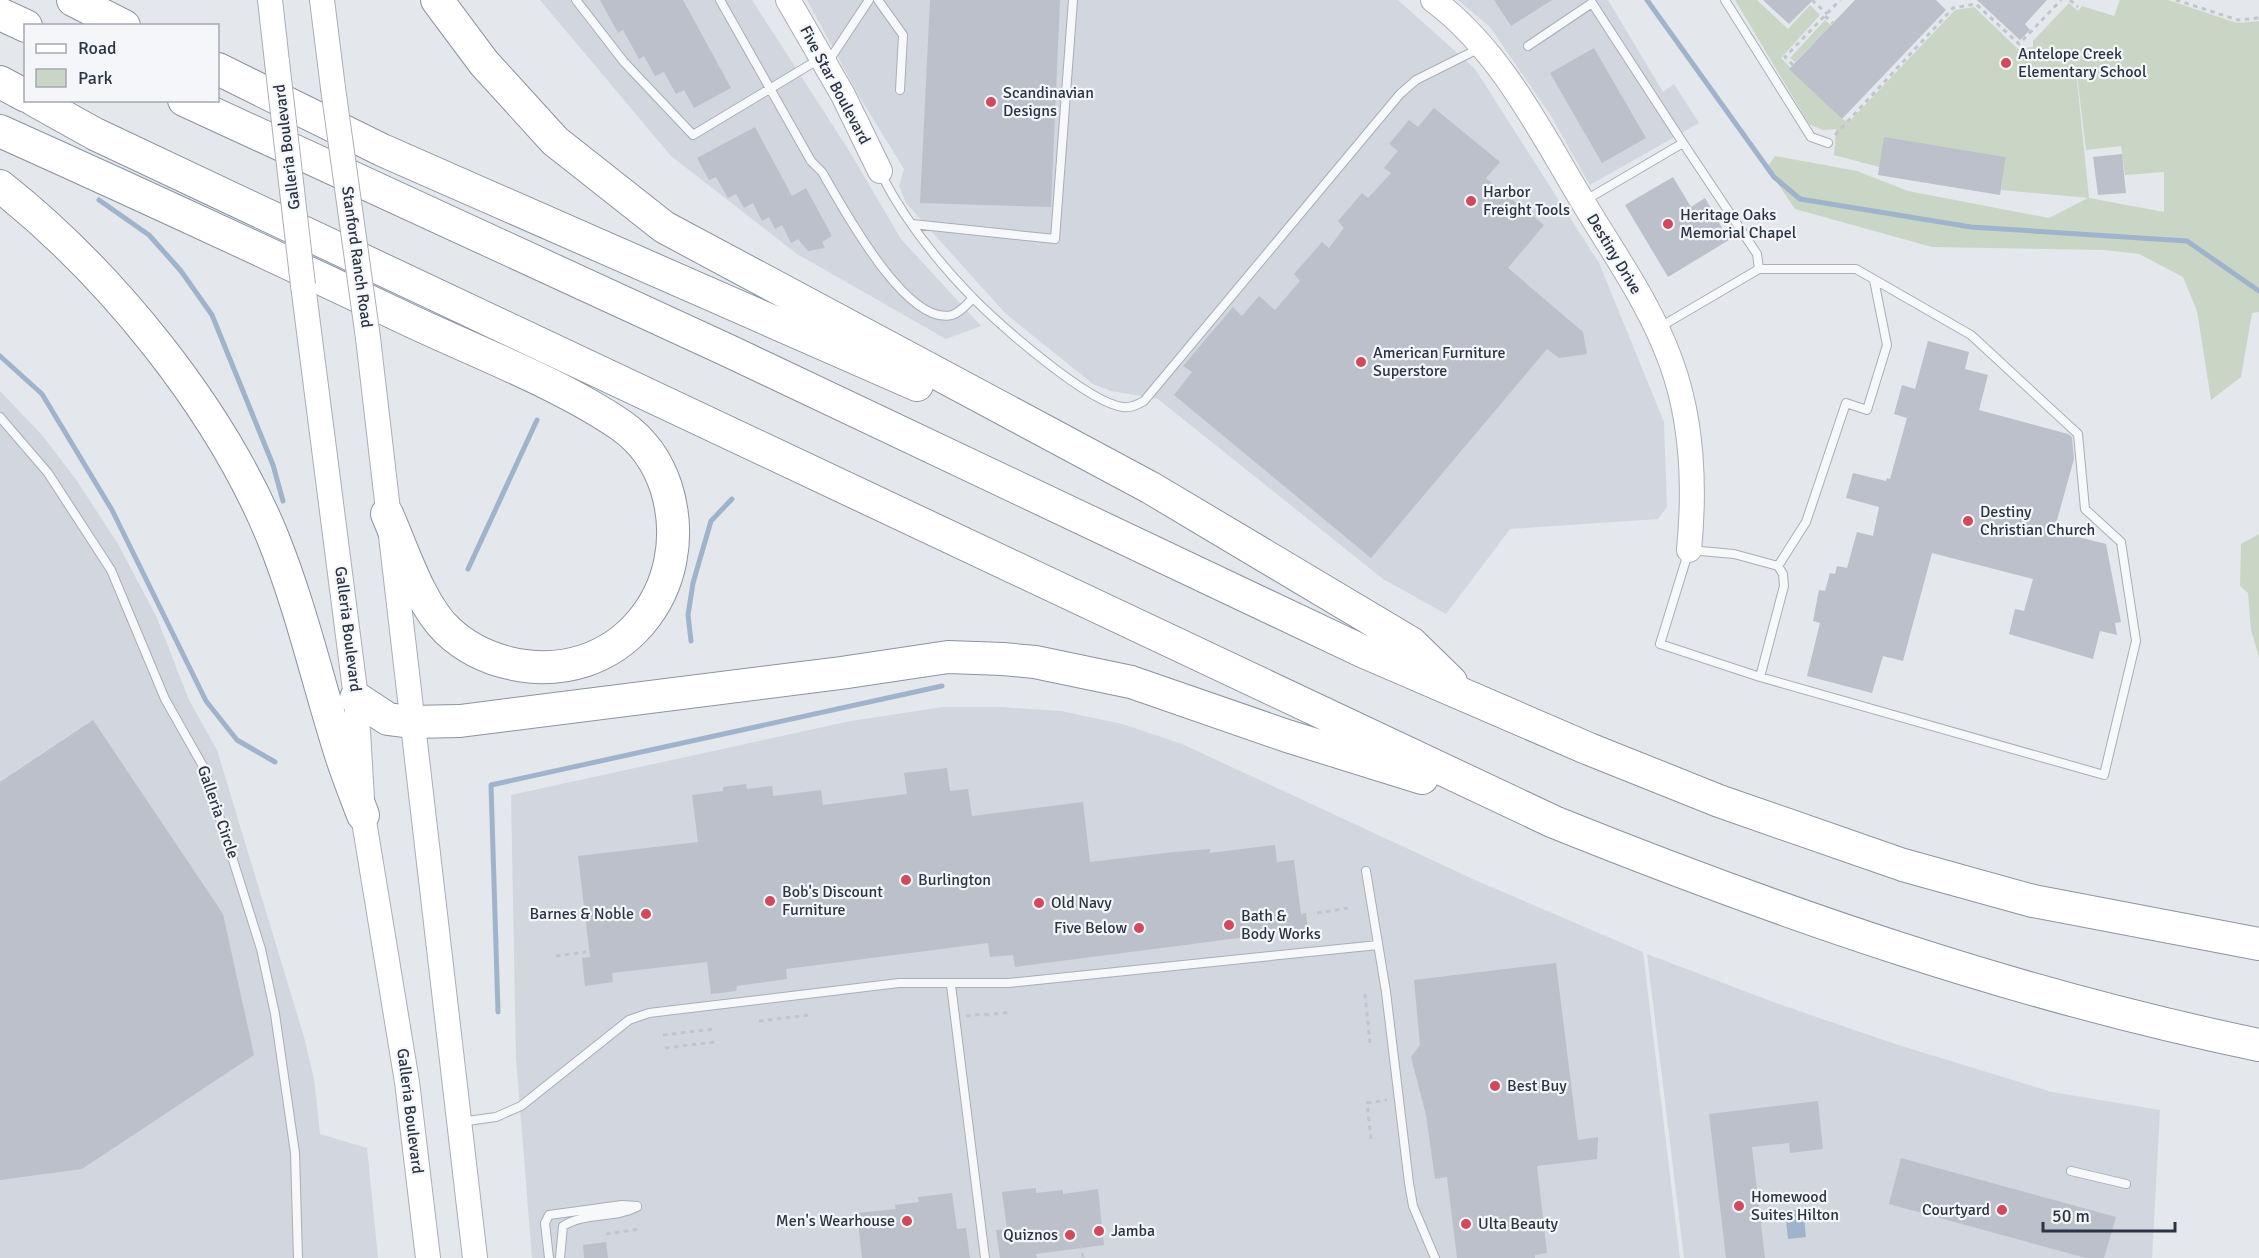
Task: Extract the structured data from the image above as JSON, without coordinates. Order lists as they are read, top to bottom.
{
  "streets": {
    "main road": [
      "Five Star Boulevard",
      "Galleria Boulevard",
      "Destiny Drive",
      "Stanford Ranch Road"
    ],
    "lane": ["Galleria Circle"]
  },
  "places": [
    "Antelope Creek Elementary School",
    "Scandinavian Designs",
    "Harbor Freight Tools",
    "Heritage Oaks Memorial Chapel",
    "American Furniture Superstore",
    "Destiny Christian Church",
    "Burlington",
    "Bob's Discount Furniture",
    "Old Navy",
    "Barnes & Noble",
    "Bath & Body Works",
    "Five Below",
    "Best Buy",
    "Homewood Suites Hilton",
    "Courtyard",
    "Men's Wearhouse",
    "Ulta Beauty",
    "Jamba",
    "Quiznos"
  ],
  "legend": ["Road", "Park"],
  "scale_bar": "50 m"
}
